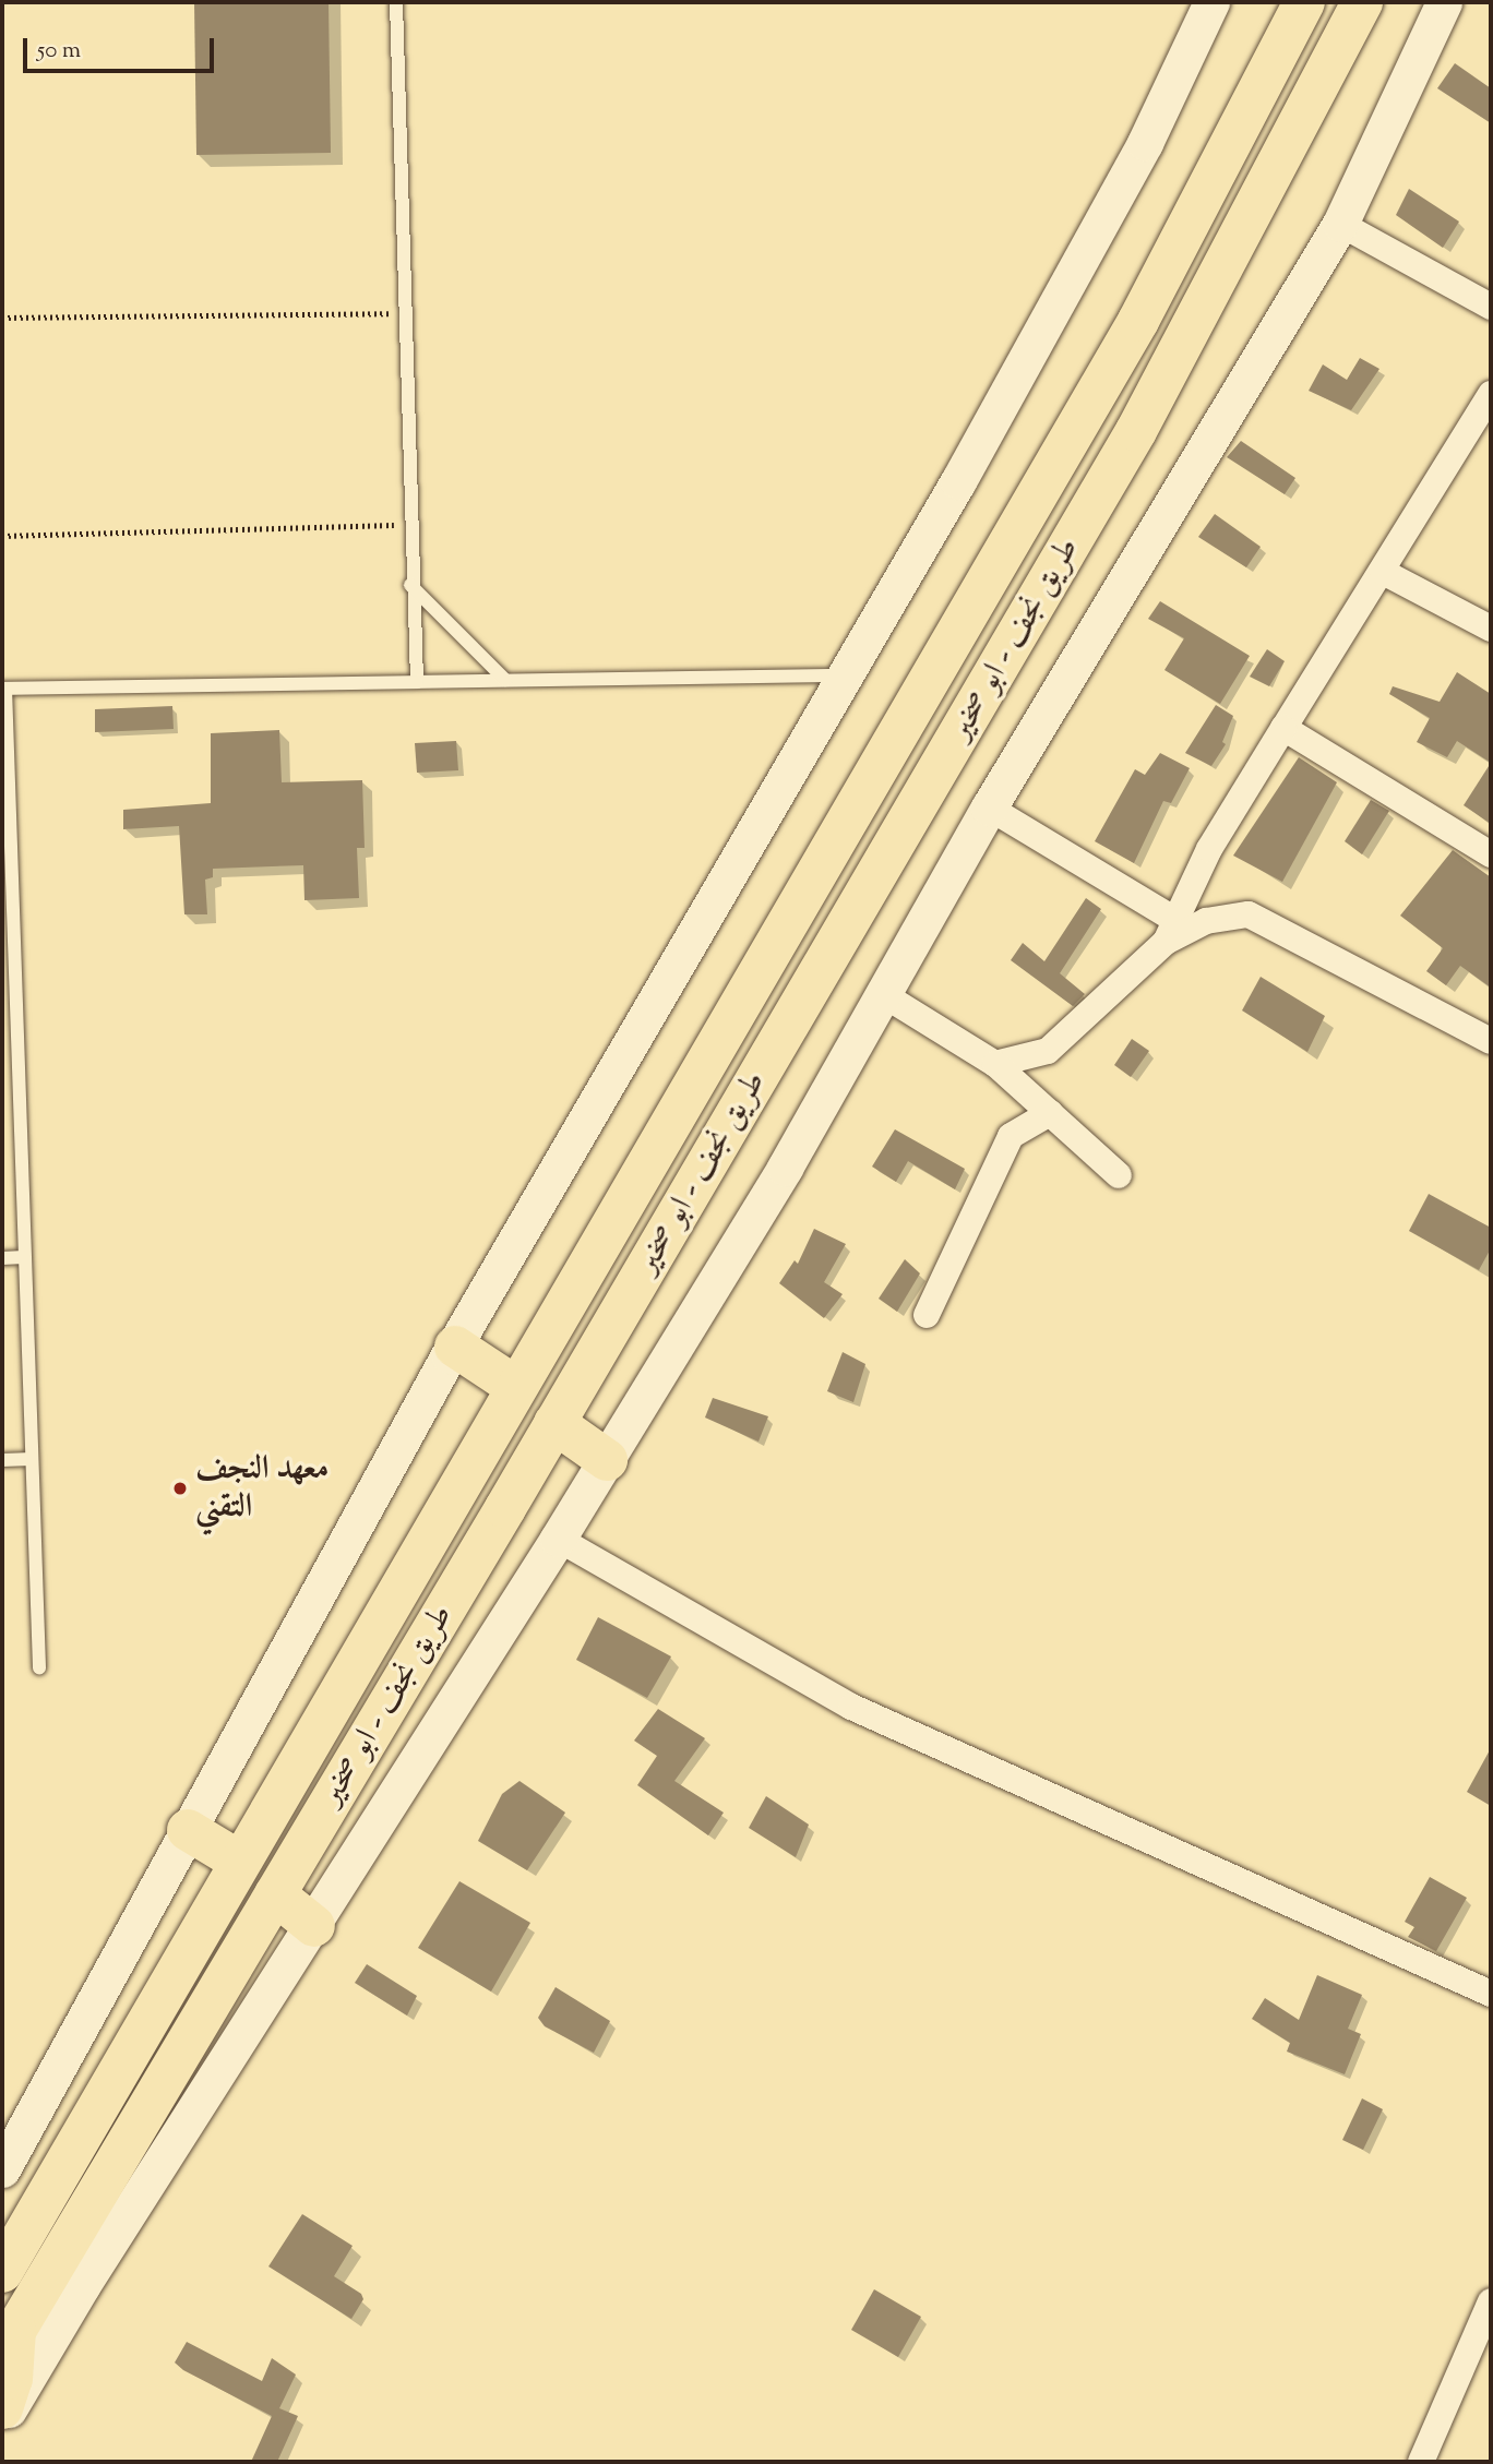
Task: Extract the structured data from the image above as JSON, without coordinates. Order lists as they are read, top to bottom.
{
  "streets": {
    "highway": ["طريق نجف - ابو صخير"]
  },
  "places": ["معهد النجف التقني"],
  "scale_bar": "50 m"
}
